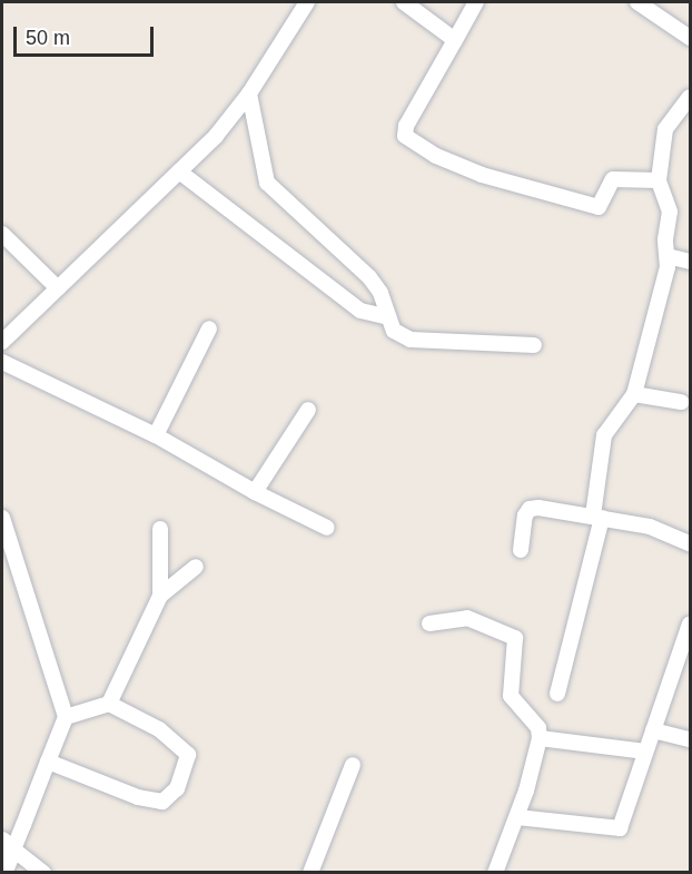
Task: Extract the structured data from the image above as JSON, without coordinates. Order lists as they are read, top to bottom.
{
  "scale_bar": "50 m"
}
